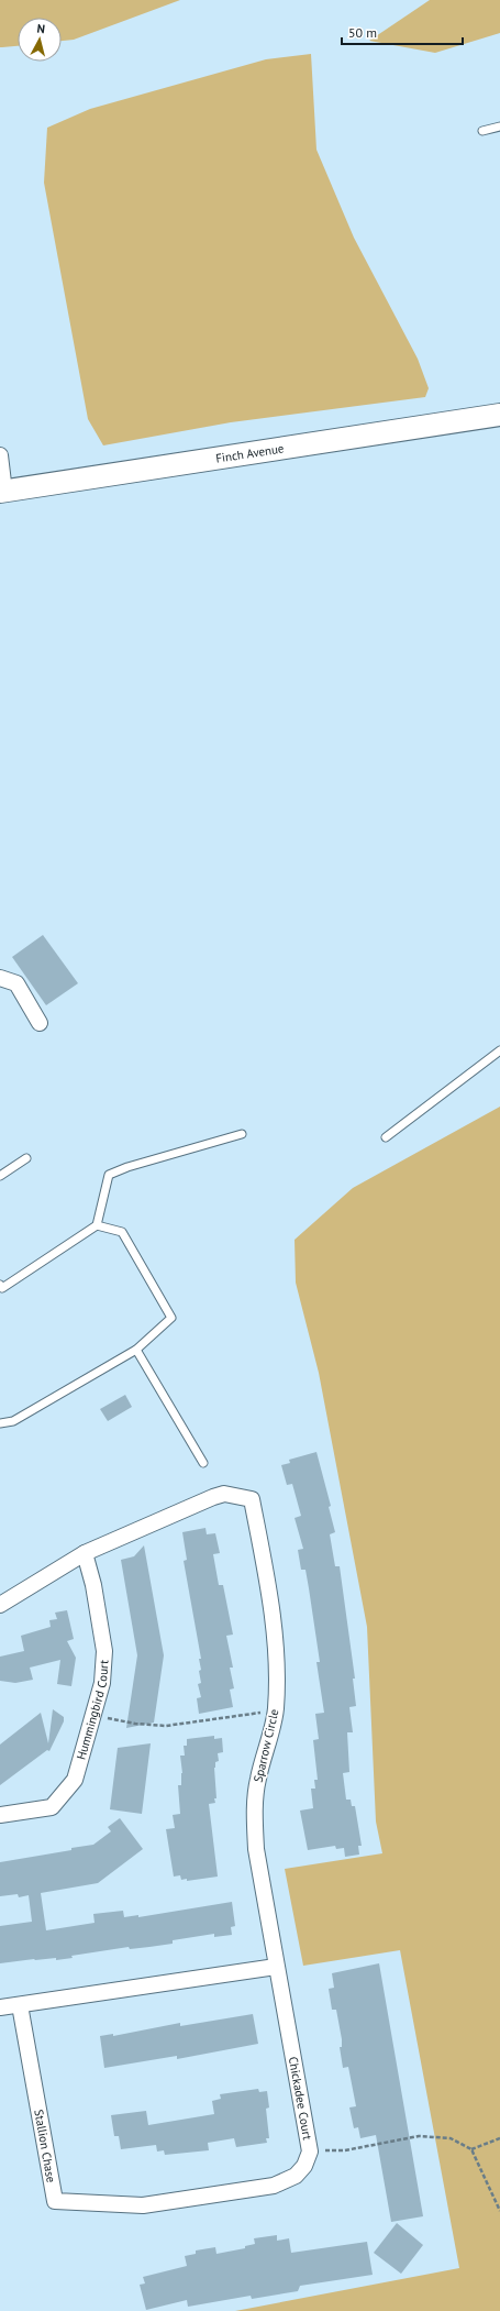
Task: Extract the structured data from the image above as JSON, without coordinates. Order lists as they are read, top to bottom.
{
  "streets": {
    "main road": ["Finch Avenue"],
    "street": [
      "Hummingbird Court",
      "Sparrow Circle",
      "Chickadee Court",
      "Stallion Chase"
    ]
  },
  "crossings": [
    ["Hummingbird Court", "Sparrow Circle"],
    ["Sparrow Circle", "Chickadee Court"],
    ["Chickadee Court", "Stallion Chase"]
  ],
  "scale_bar": "50 m",
  "north": "top"
}
